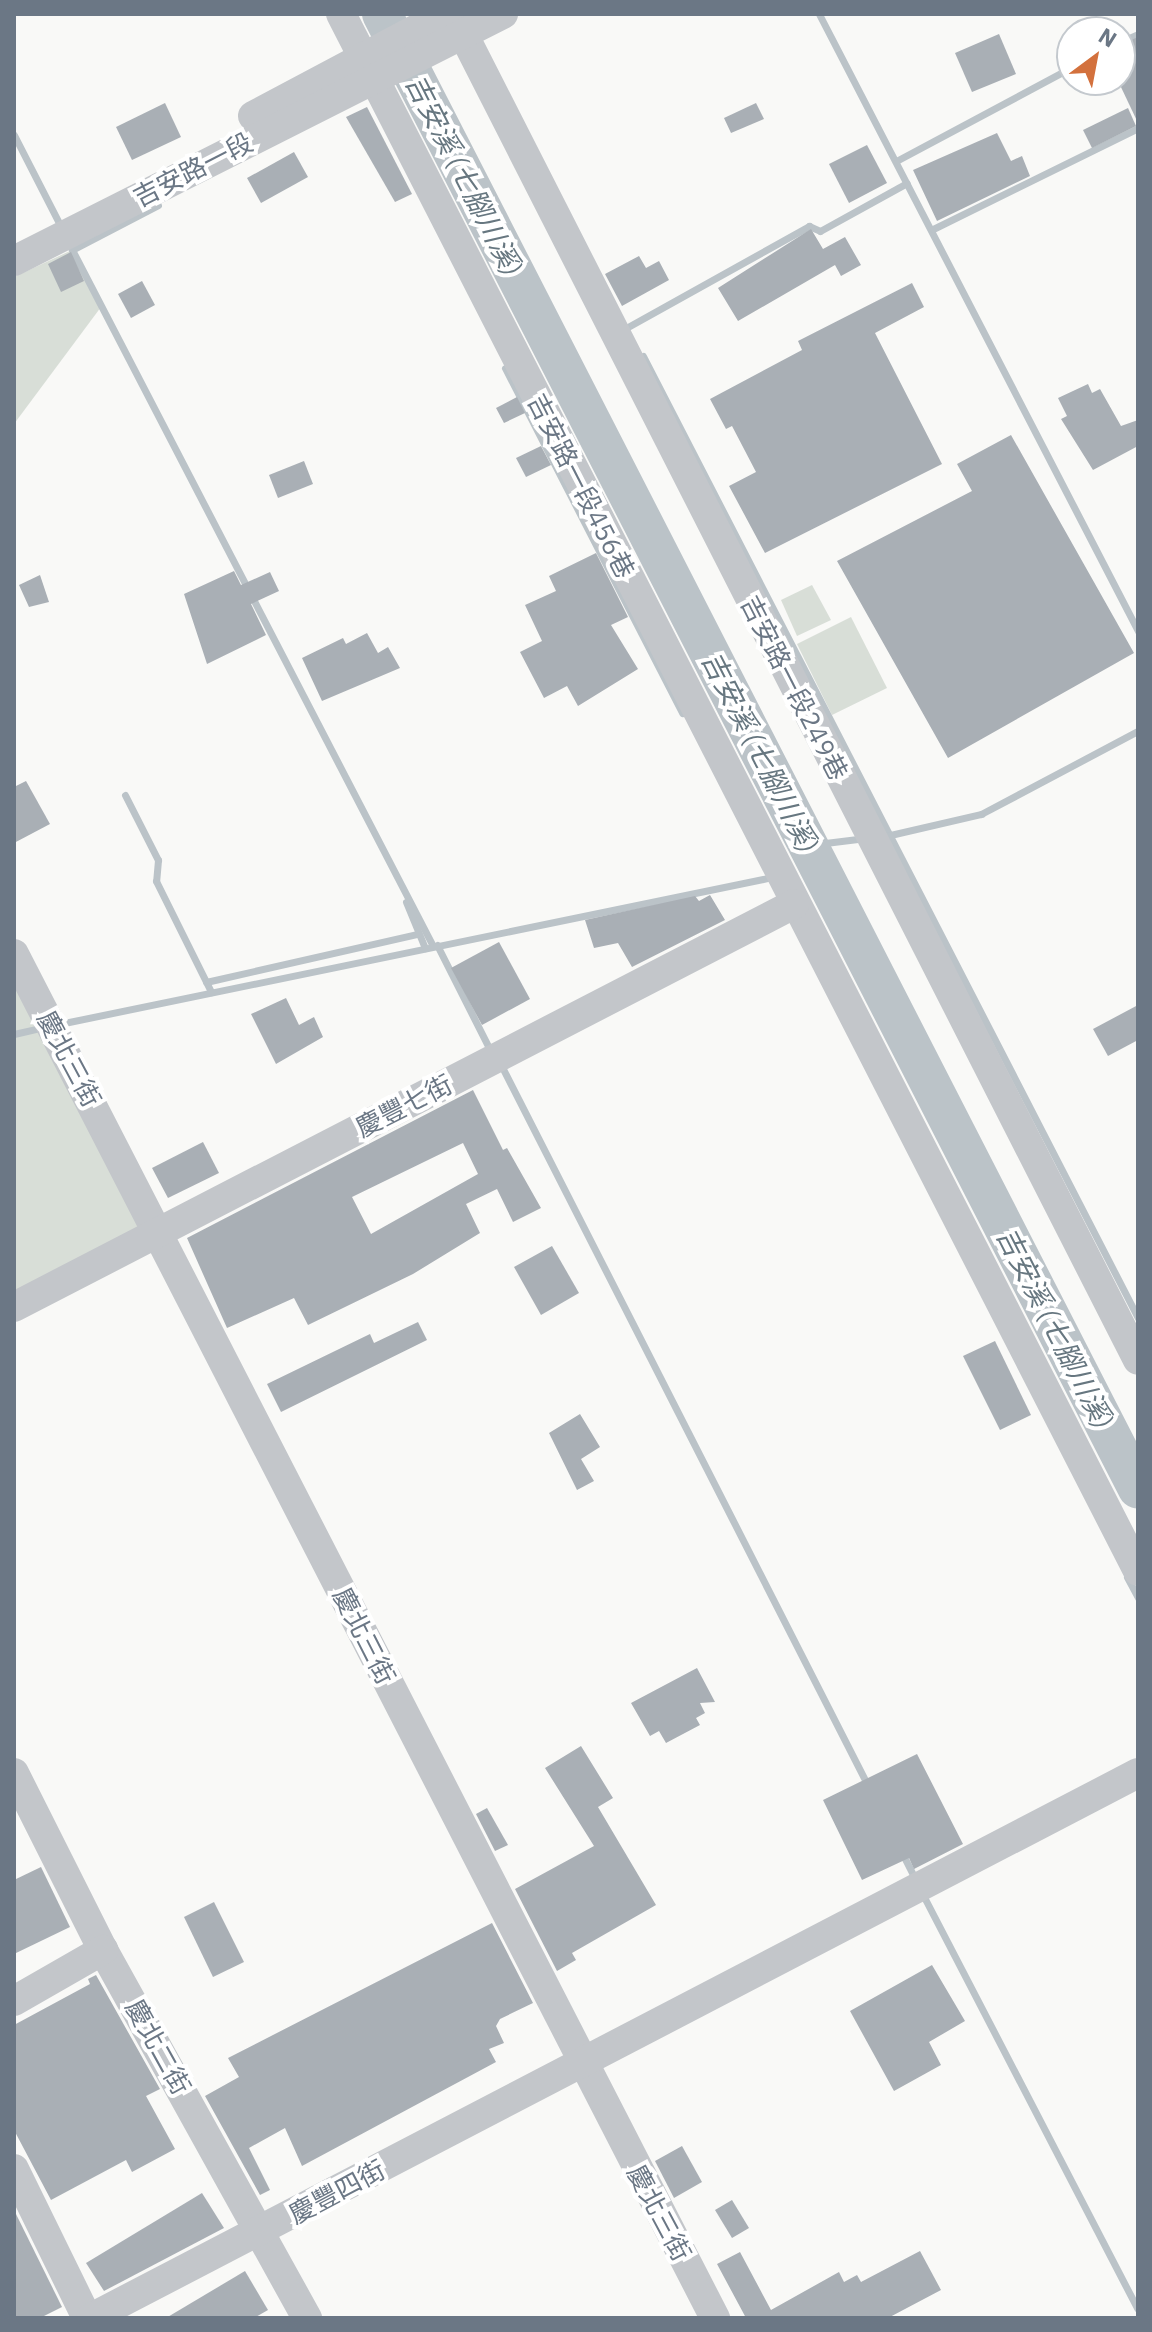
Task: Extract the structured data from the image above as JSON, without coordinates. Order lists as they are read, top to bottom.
{
  "streets": {
    "street": [
      "吉安路一段",
      "吉安路一段456巷",
      "吉安路一段249巷",
      "慶北三街",
      "慶豐七街",
      "慶北二街",
      "慶豐四街"
    ]
  },
  "crossings": [
    ["吉安路一段", "吉安路一段456巷"],
    ["吉安路一段456巷", "慶豐七街"],
    ["慶北三街", "慶豐七街"],
    ["慶北三街", "慶豐四街"],
    ["慶北二街", "慶豐四街"]
  ],
  "water": ["吉安溪 (七腳川溪)"],
  "north": "top right"
}
